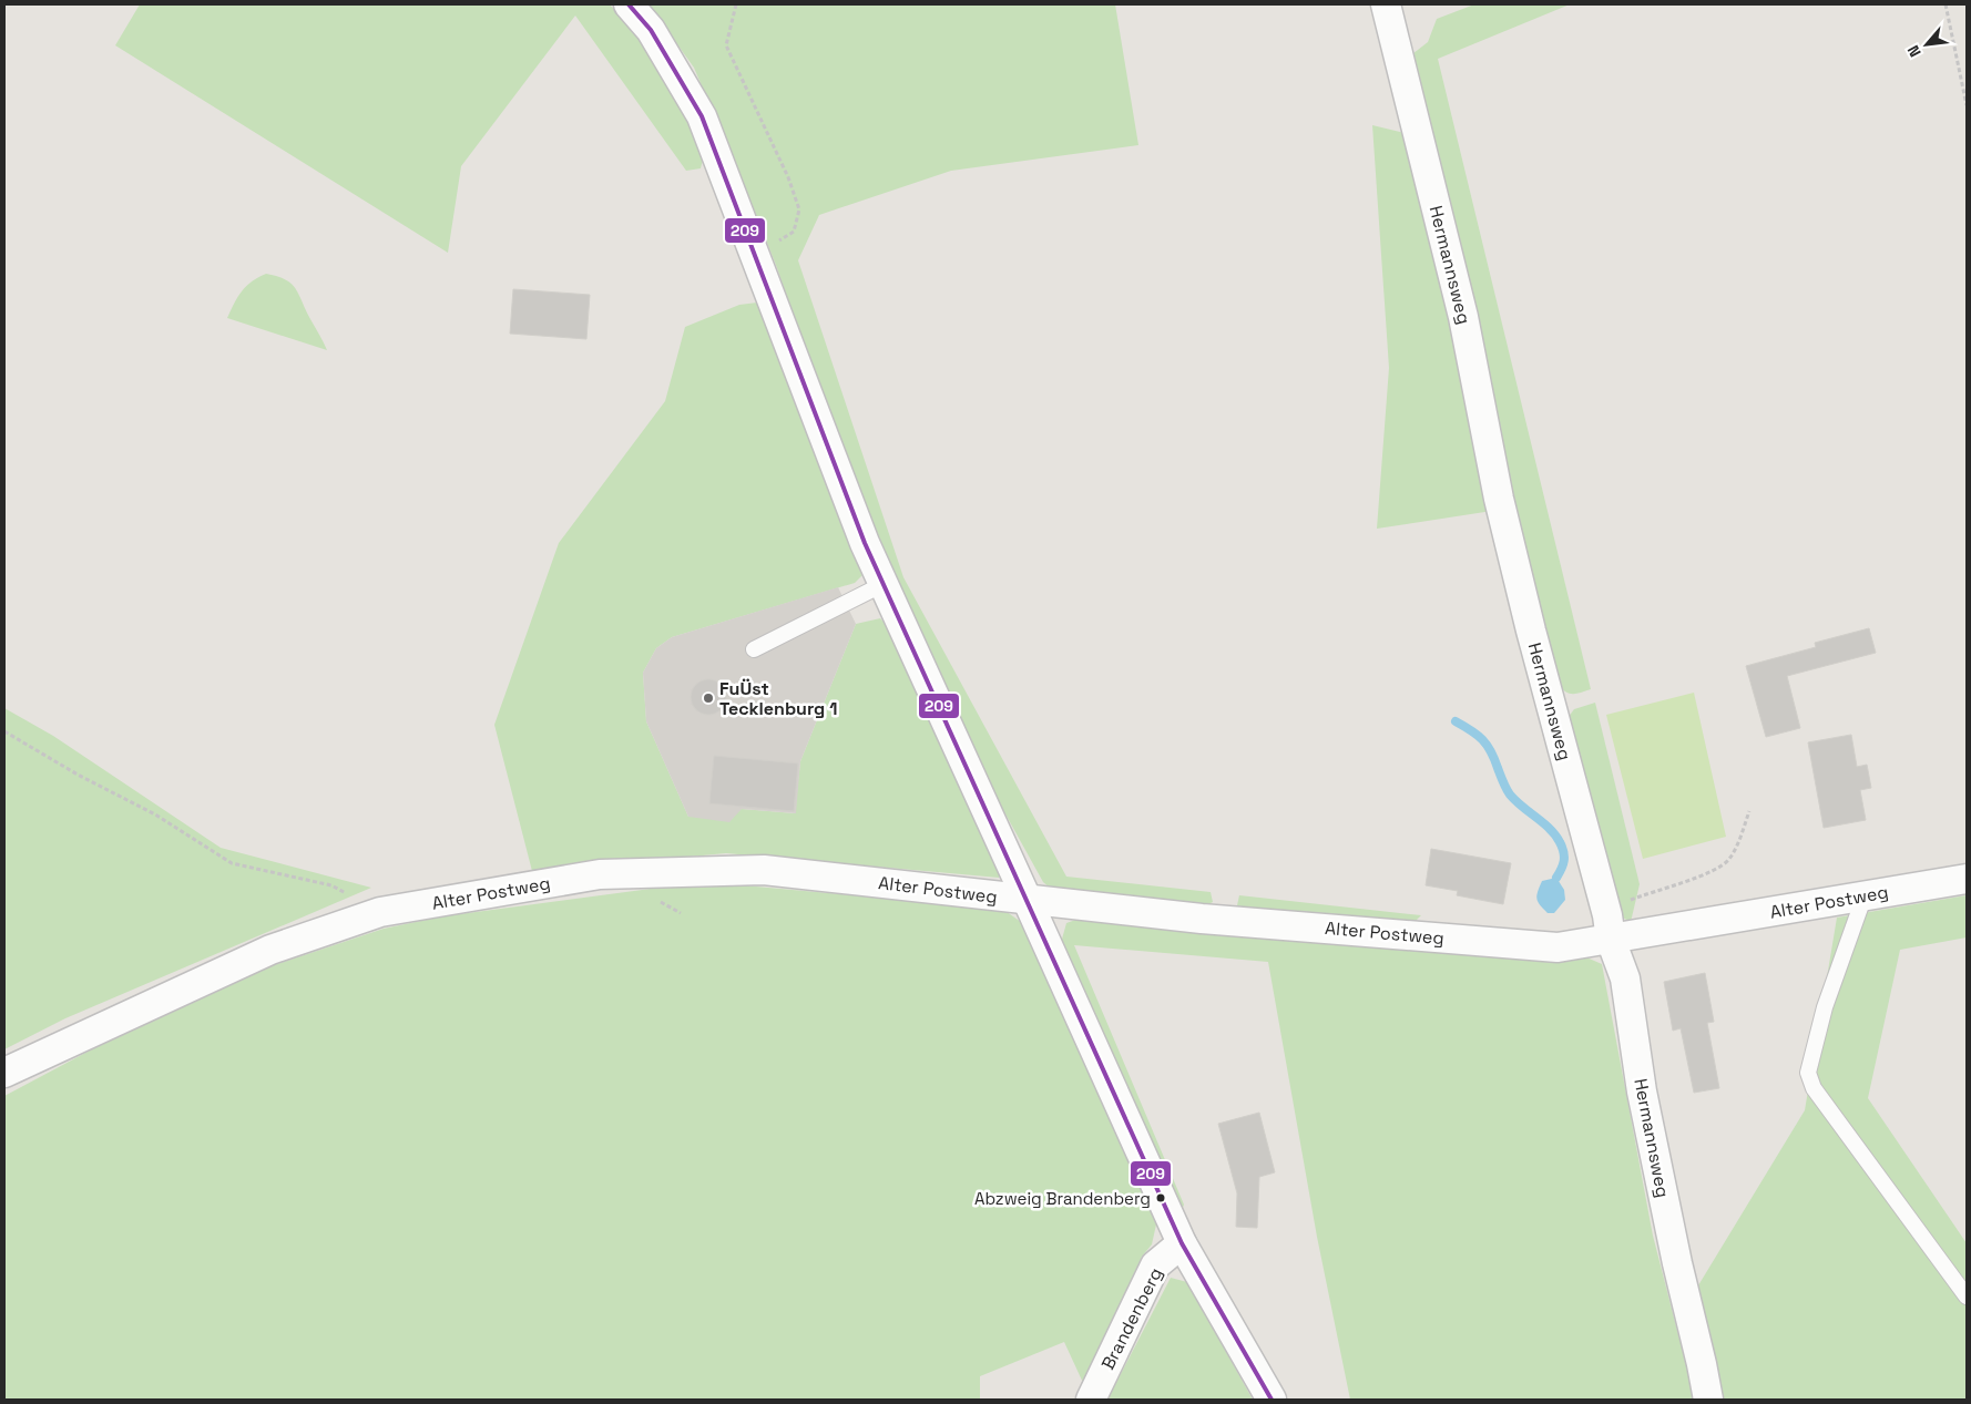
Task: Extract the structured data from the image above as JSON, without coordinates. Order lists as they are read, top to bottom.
{
  "streets": {
    "street": ["Hermannsweg", "Alter Postweg", "Brandenberg"]
  },
  "crossings": [
    ["Hermannsweg", "Alter Postweg"]
  ],
  "places": ["FuÜst Tecklenburg 1", "Abzweig Brandenberg"],
  "lines": ["transit line 209"],
  "north": "bottom left"
}
